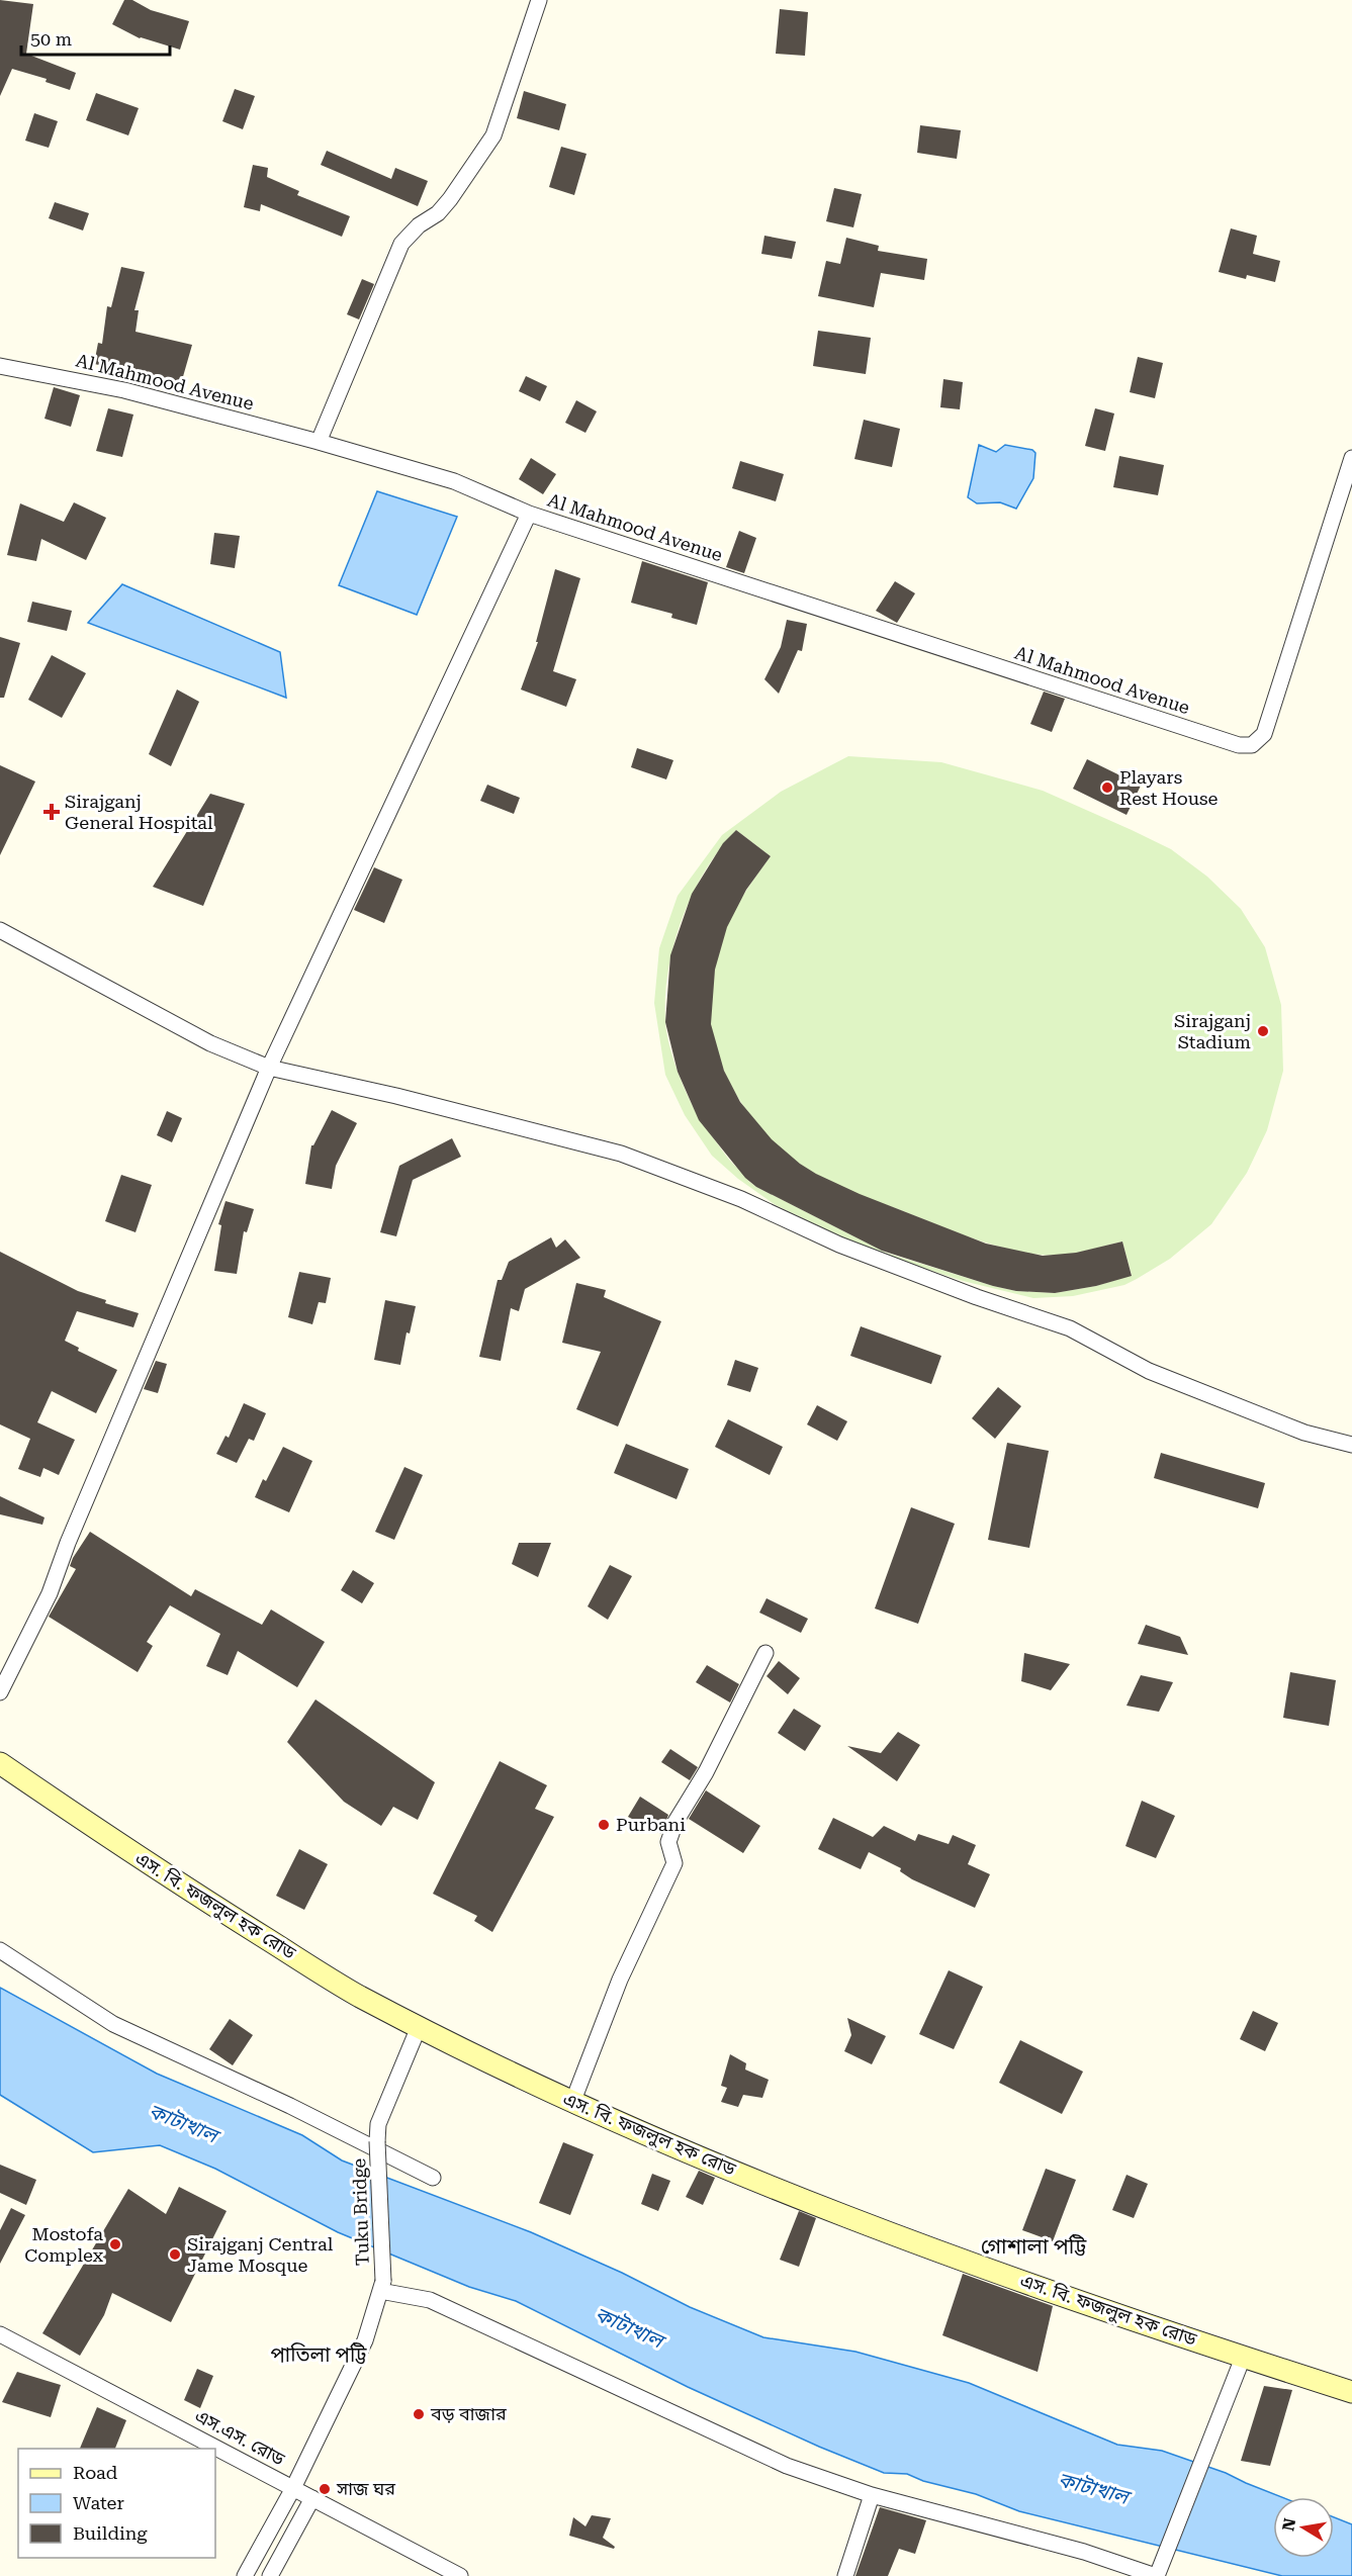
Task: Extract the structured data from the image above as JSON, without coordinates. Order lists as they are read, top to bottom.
{
  "streets": {
    "main road": ["এস. বি. ফজলুল হক রোড"],
    "street": ["Al Mahmood Avenue", "Tuku Bridge", "এস.এস. রোড"]
  },
  "crossings": [
    ["এস. বি. ফজলুল হক রোড", "Tuku Bridge"],
    ["Tuku Bridge", "এস.এস. রোড"]
  ],
  "districts": ["গোশালা পট্টি", "পাতিলা পট্টি"],
  "water": ["কাটাখাল"],
  "places": {
    "other": [
      "Playars Rest House",
      "Sirajganj Stadium",
      "Purbani",
      "Mostofa Complex",
      "Sirajganj Central Jame Mosque",
      "বড় বাজার",
      "সাজ ঘর"
    ],
    "health": ["Sirajganj General Hospital"]
  },
  "legend": ["Road", "Water", "Building"],
  "scale_bar": "50 m",
  "north": "left"
}
